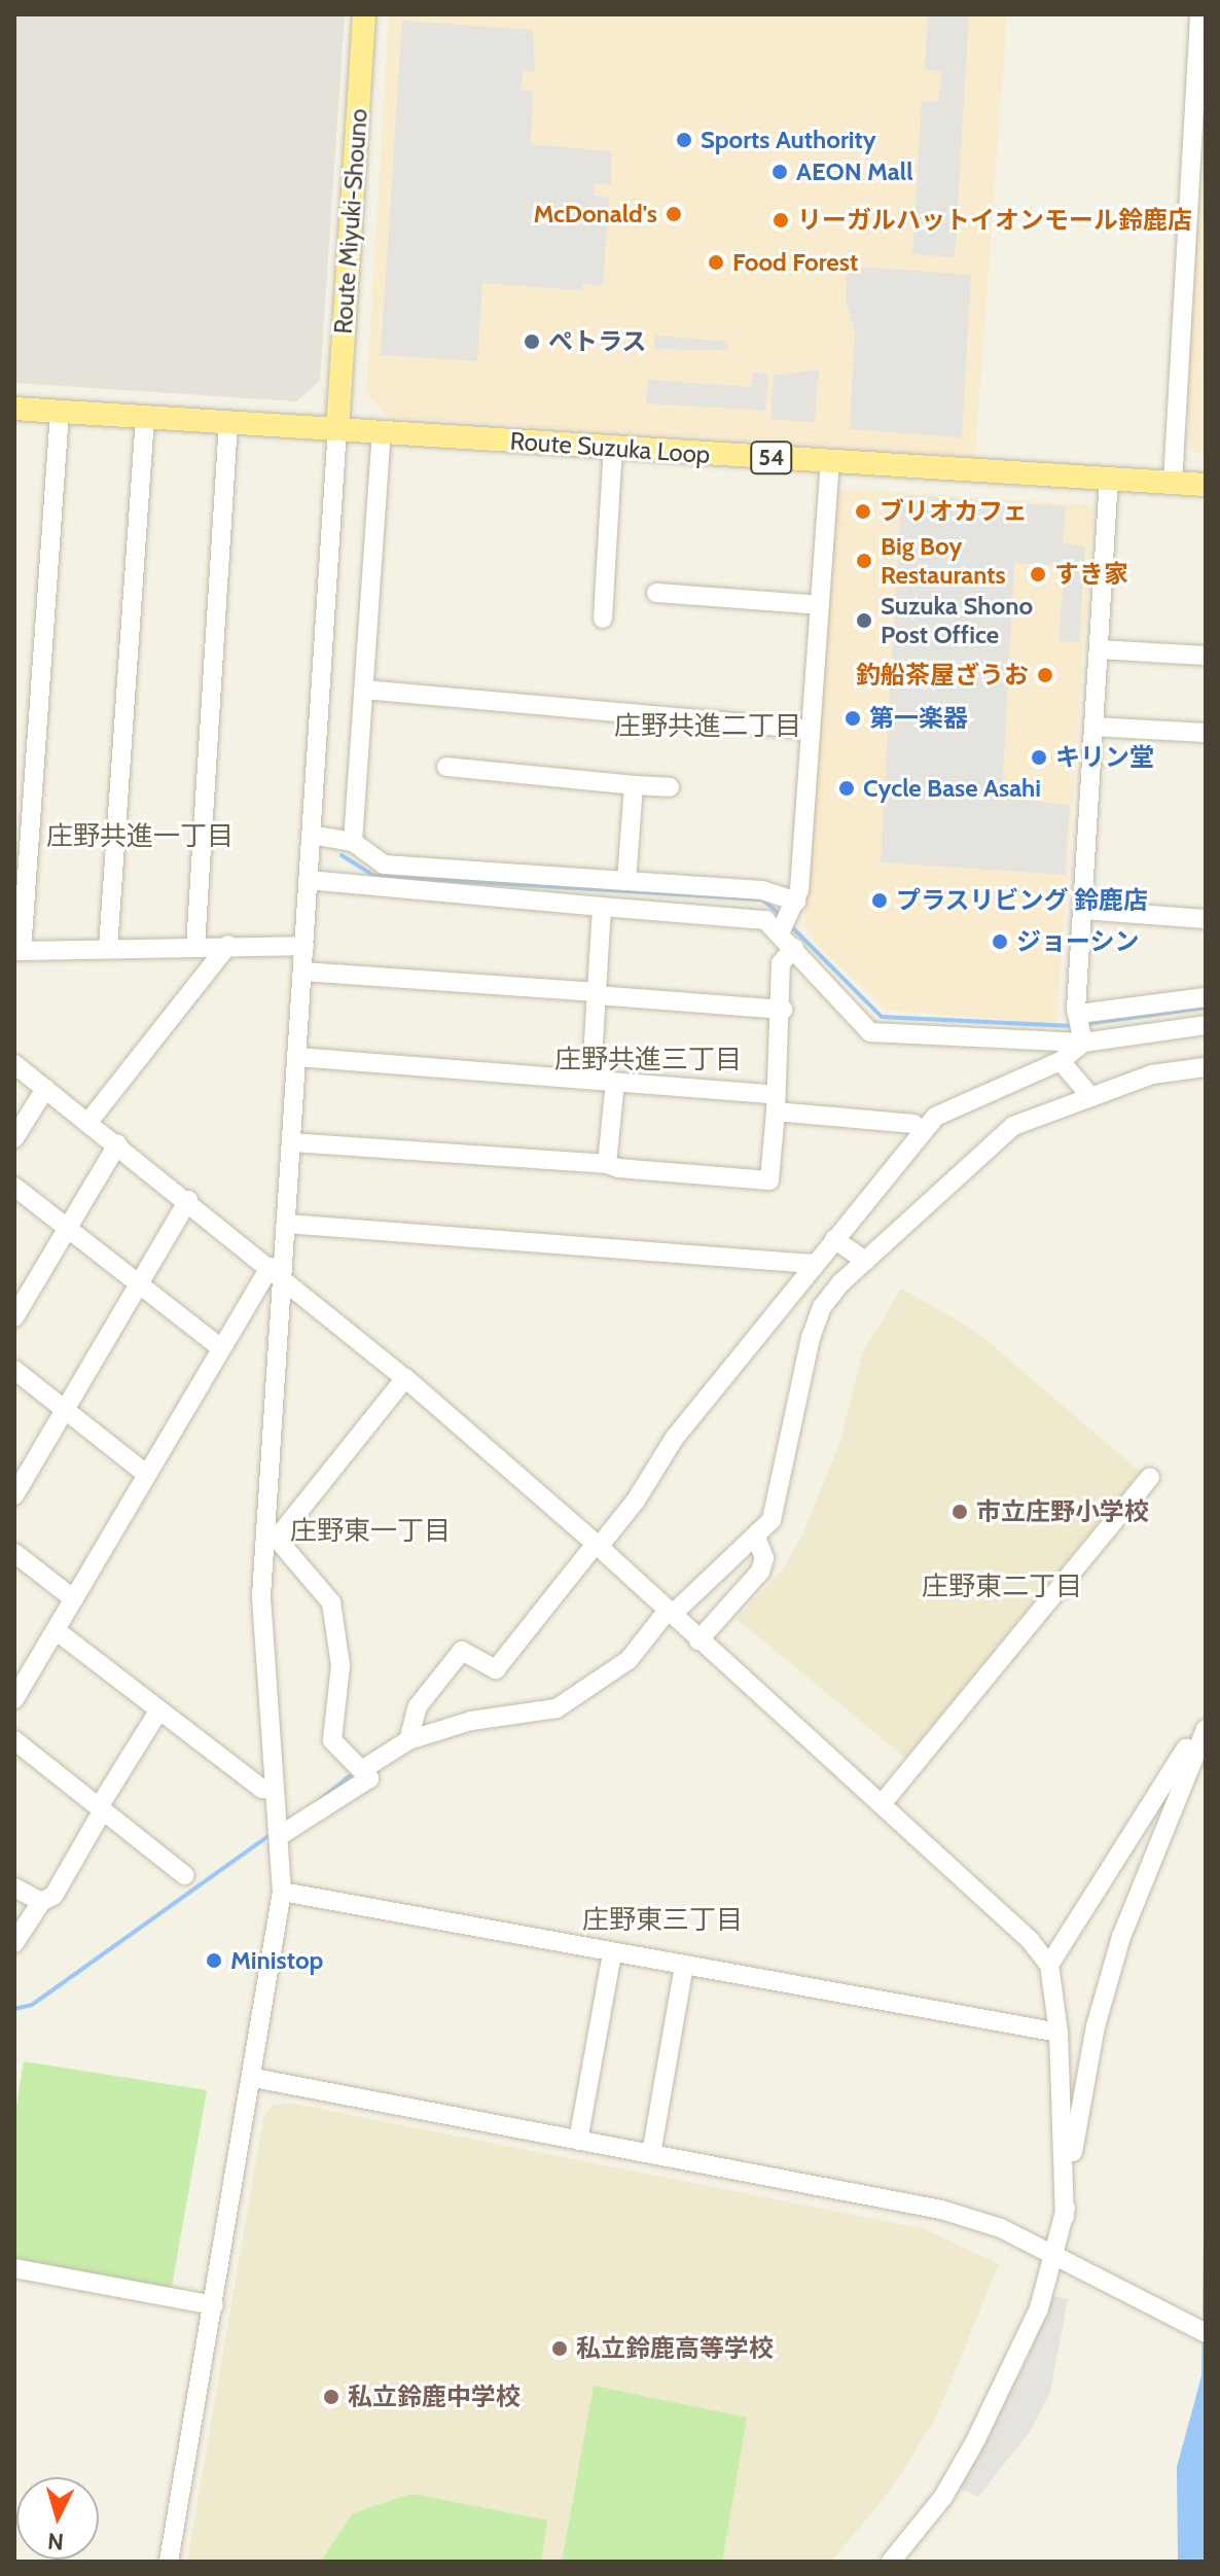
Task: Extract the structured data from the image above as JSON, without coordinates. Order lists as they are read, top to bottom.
{
  "streets": {
    "main road": ["Route Miyuki-Shouno", "Route Suzuka Loop", "54"]
  },
  "crossings": [
    ["Route Miyuki-Shouno", "Route Suzuka Loop"]
  ],
  "districts": [
    "庄野共進二丁目",
    "庄野共進一丁目",
    "庄野共進三丁目",
    "庄野東一丁目",
    "庄野東二丁目",
    "庄野東三丁目"
  ],
  "places": [
    "Sports Authority",
    "AEON Mall",
    "McDonald's",
    "リーガルハットイオンモール鈴鹿店",
    "Food Forest",
    "ぺトラス",
    "ブリオカフェ",
    "Big Boy Restaurants",
    "すき家",
    "Suzuka Shono Post Office",
    "釣船茶屋ざうお",
    "第一楽器",
    "キリン堂",
    "Cycle Base Asahi",
    "プラスリビング 鈴鹿店",
    "ジョーシン",
    "市立庄野小学校",
    "Ministop",
    "私立鈴鹿高等学校",
    "私立鈴鹿中学校"
  ],
  "north": "bottom"
}
